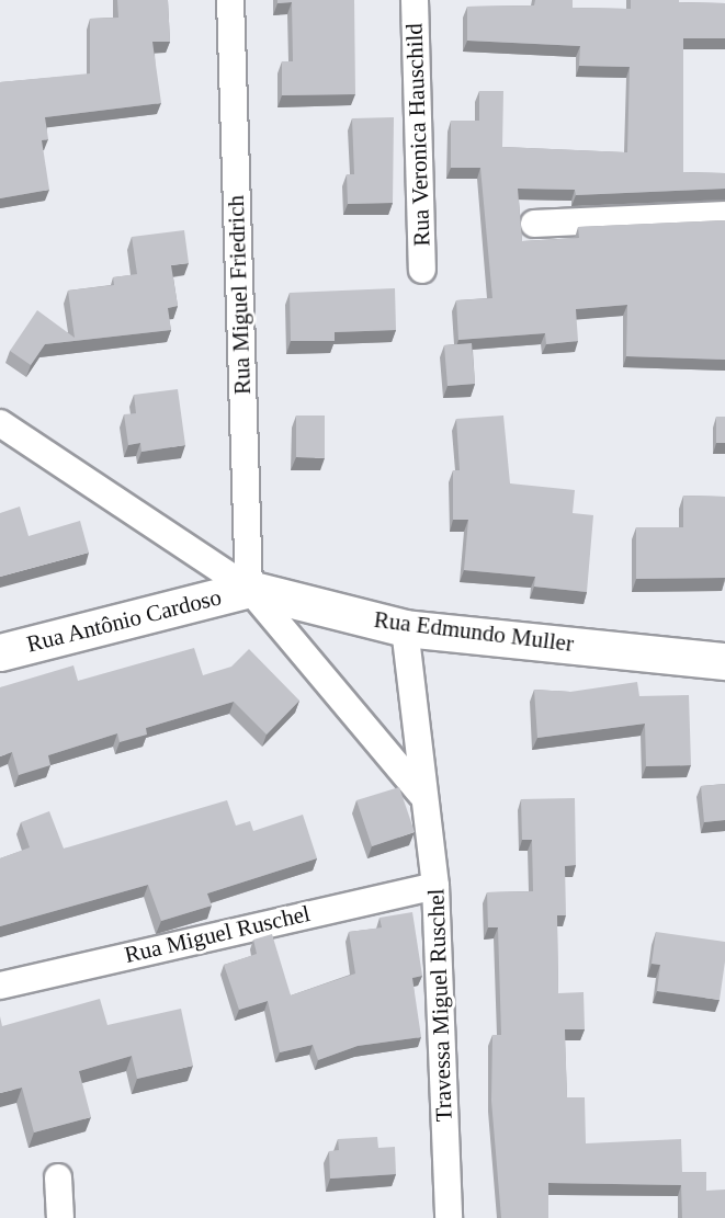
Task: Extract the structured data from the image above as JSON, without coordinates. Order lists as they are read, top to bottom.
{
  "streets": {
    "street": [
      "Rua Veronica Hauschild",
      "Rua Miguel Friedrich",
      "Rua Antônio Cardoso",
      "Rua Edmundo Muller",
      "Rua Miguel Ruschel",
      "Travessa Miguel Ruschel"
    ]
  },
  "crossings": [
    ["Rua Miguel Friedrich", "Rua Antônio Cardoso"],
    ["Rua Miguel Friedrich", "Rua Edmundo Muller"],
    ["Rua Antônio Cardoso", "Rua Edmundo Muller"],
    ["Rua Edmundo Muller", "Travessa Miguel Ruschel"],
    ["Rua Miguel Ruschel", "Travessa Miguel Ruschel"]
  ]
}
